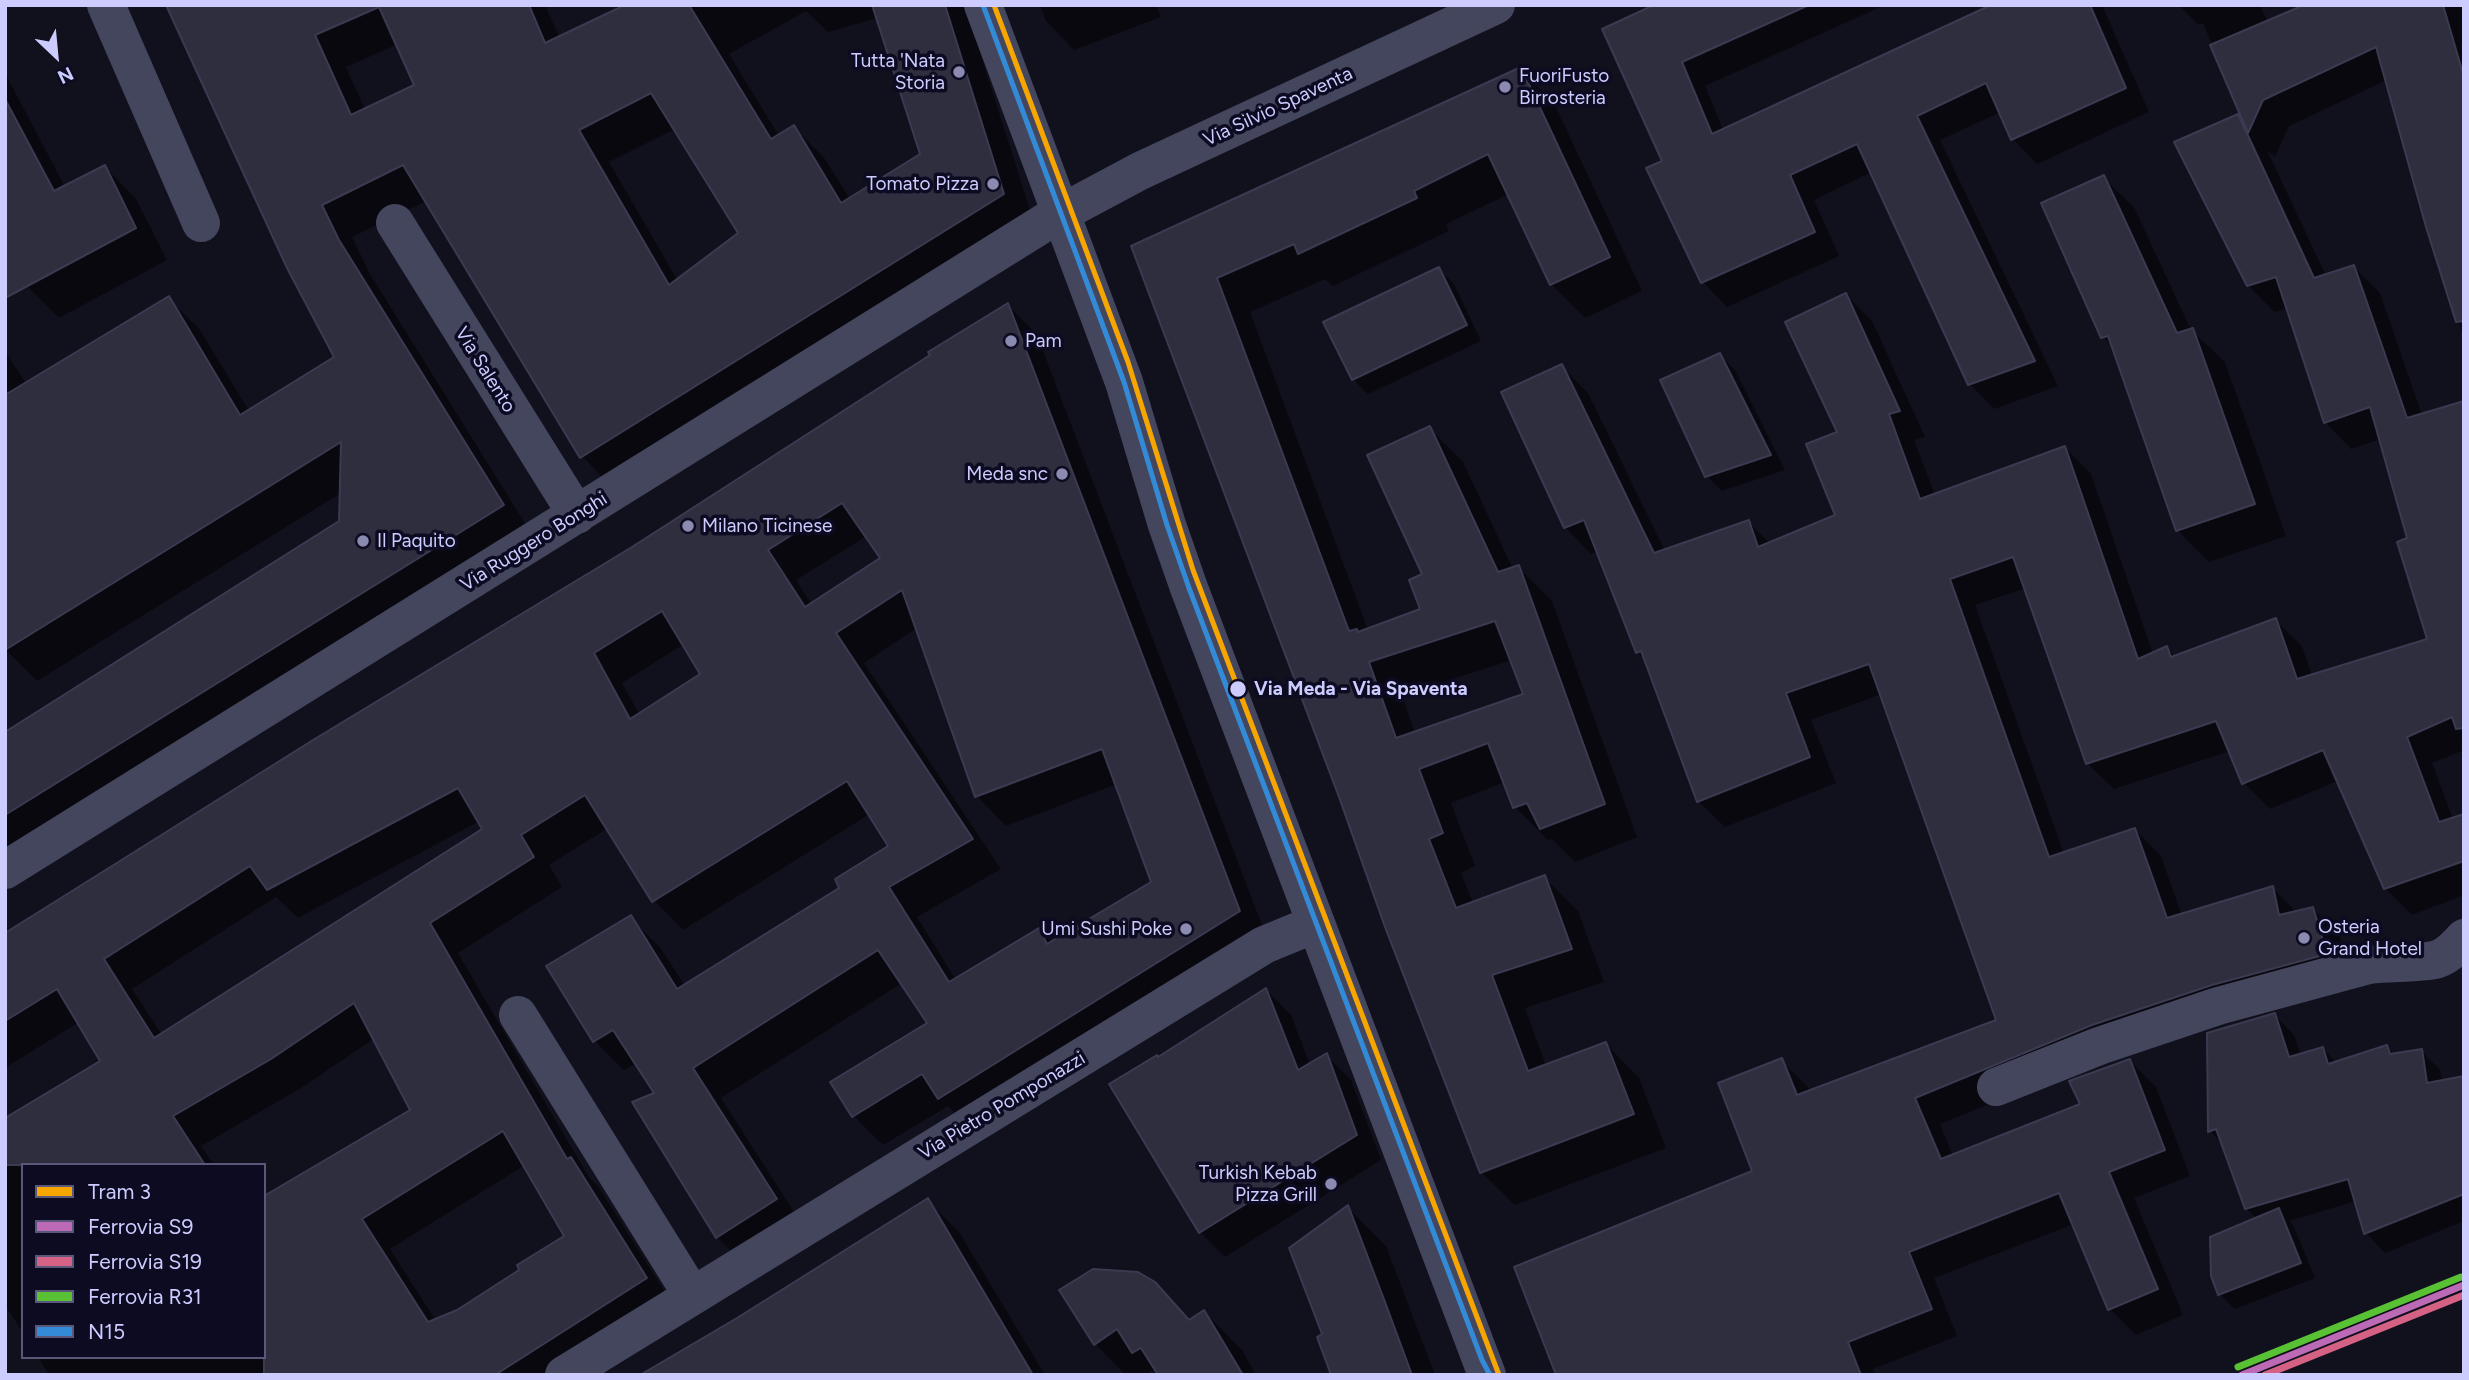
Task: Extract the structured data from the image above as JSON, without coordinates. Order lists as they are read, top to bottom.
{
  "streets": {
    "street": [
      "Via Silvio Spaventa",
      "Via Salento",
      "Via Ruggero Bonghi",
      "Via Pietro Pomponazzi"
    ]
  },
  "crossings": [
    ["Via Silvio Spaventa", "Via Ruggero Bonghi"],
    ["Via Salento", "Via Ruggero Bonghi"]
  ],
  "places": [
    "Tutta 'Nata Storia",
    "FuoriFusto Birrosteria",
    "Tomato Pizza",
    "Pam",
    "Meda snc",
    "Milano Ticinese",
    "Il Paquito",
    "Via Meda - Via Spaventa",
    "Umi Sushi Poke",
    "Osteria Grand Hotel",
    "Turkish Kebab Pizza Grill"
  ],
  "lines": [
    "tram line 3",
    "transit line N15",
    "rail line R31",
    "rail line S9",
    "rail line S19"
  ],
  "legend": [
    "Tram 3",
    "Ferrovia S9",
    "Ferrovia S19",
    "Ferrovia R31",
    "N15"
  ],
  "north": "bottom right"
}
